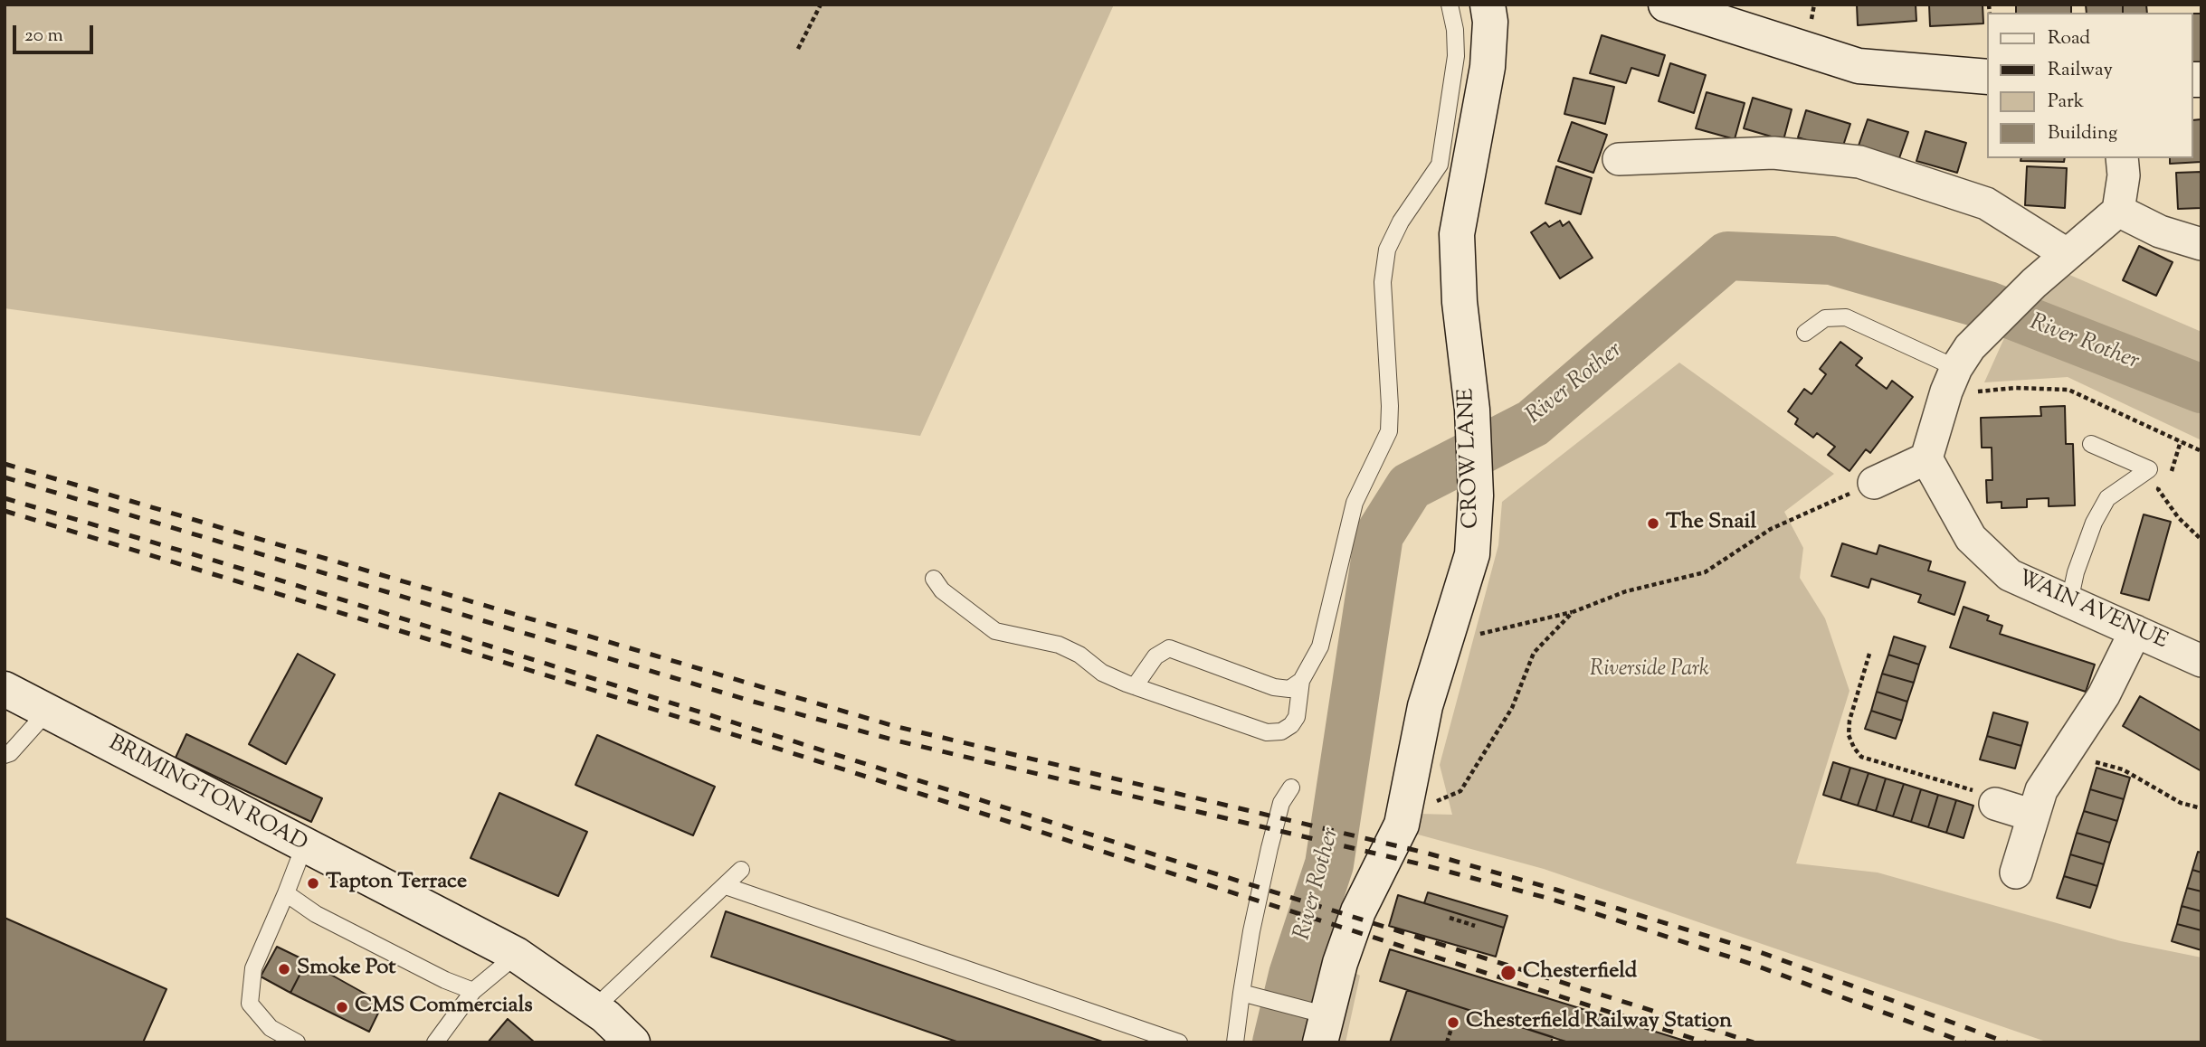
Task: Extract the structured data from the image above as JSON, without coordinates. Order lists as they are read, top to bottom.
{
  "streets": {
    "street": ["CROW LANE", "WAIN AVENUE", "BRIMINGTON ROAD"]
  },
  "water": ["River Rother"],
  "parks": ["Riverside Park"],
  "places": [
    "The Snail",
    "Tapton Terrace",
    "Smoke Pot",
    "Chesterfield",
    "CMS Commercials",
    "Chesterfield Railway Station"
  ],
  "legend": [
    "Road",
    "Railway",
    "Park",
    "Building"
  ],
  "scale_bar": "20 m"
}
